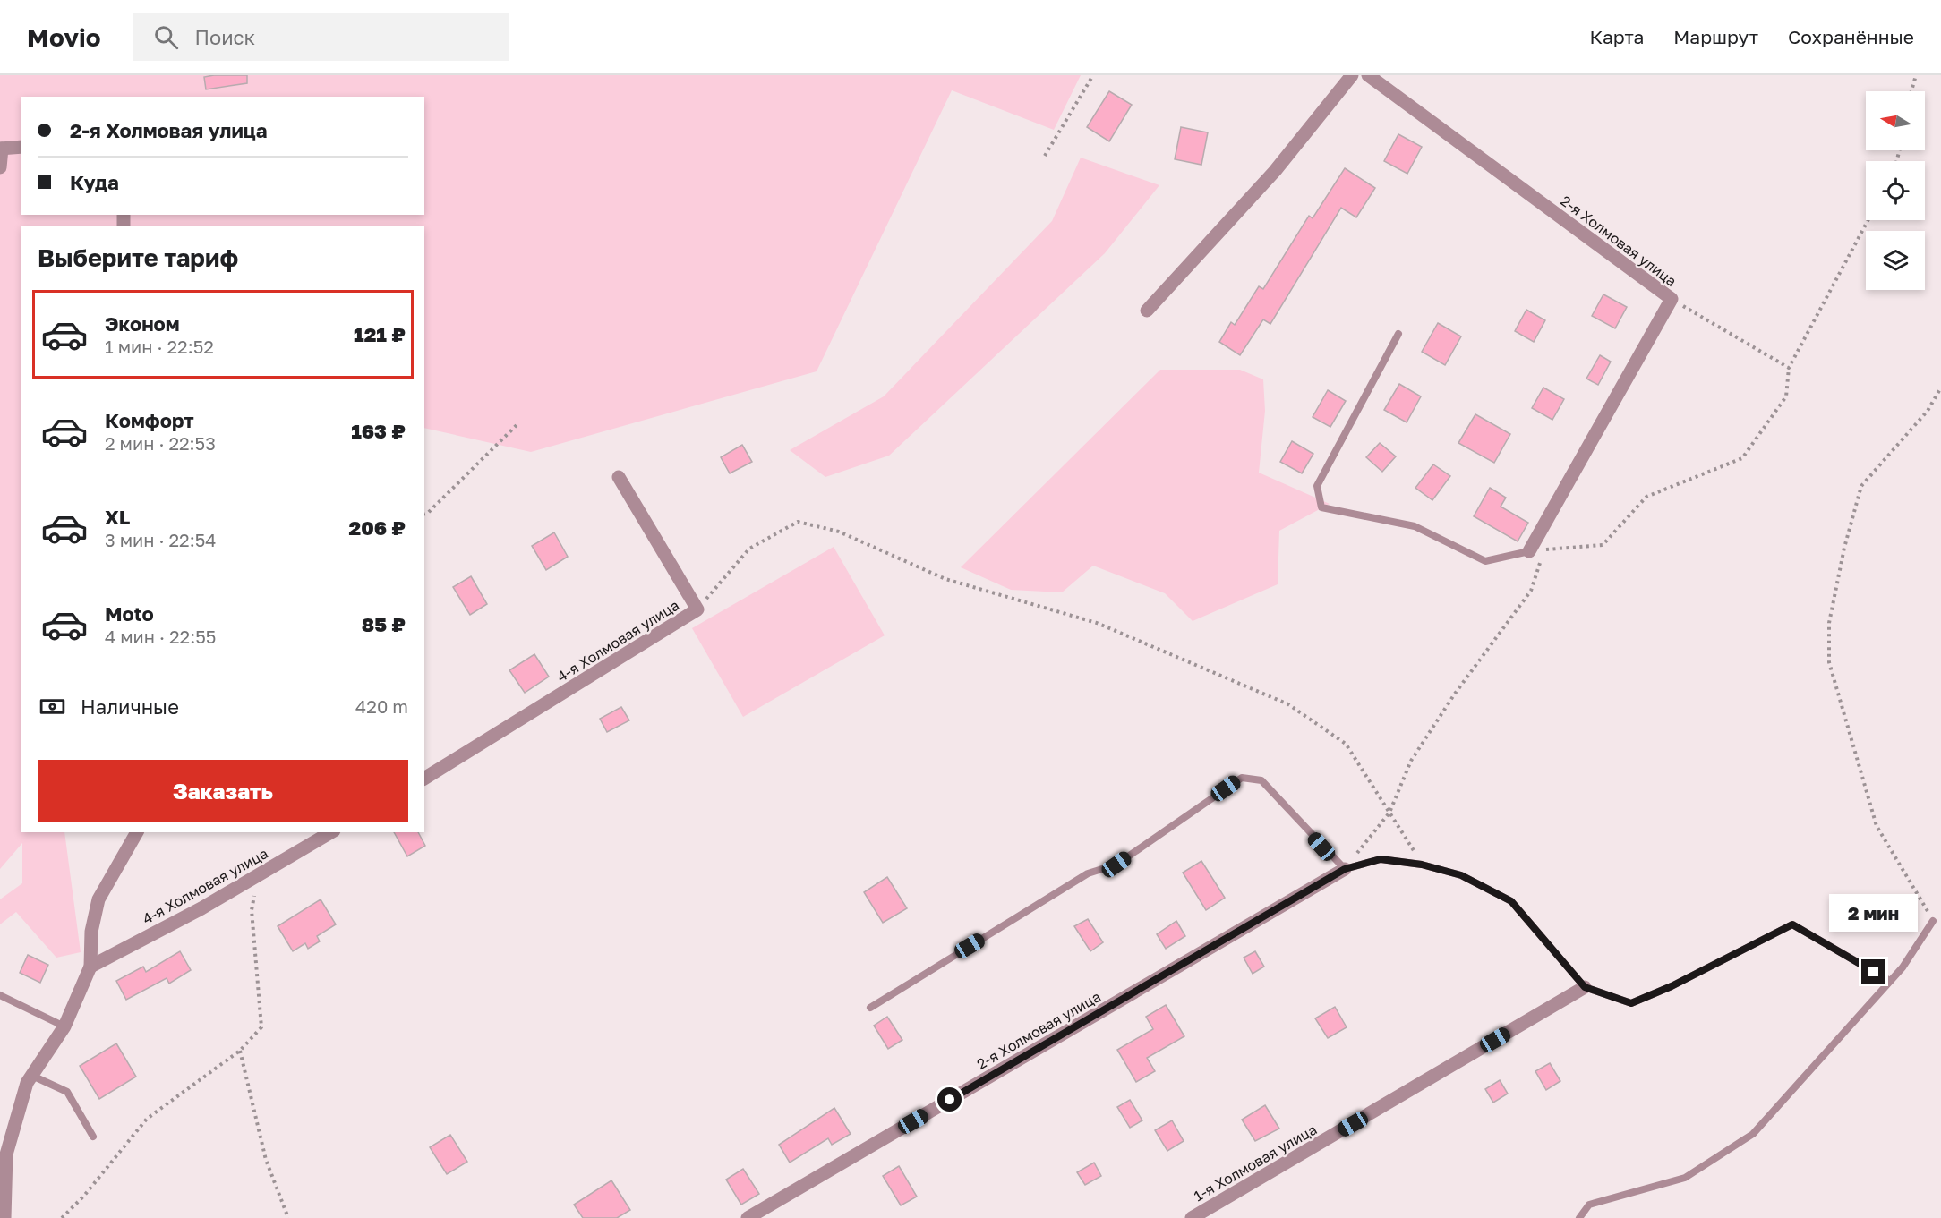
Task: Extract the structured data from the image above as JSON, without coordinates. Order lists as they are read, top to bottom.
{
  "streets": {
    "street": ["2-я Холмовая улица", "4-я Холмовая улица", "1-я Холмовая улица"]
  },
  "north": "left",
  "page": {
    "header": "Movio",
    "search": "Поиск",
    "nav": ["Карта", "Маршрут", "Сохранённые"],
    "banner": ["2-я Холмовая улица", "Куда"],
    "heading": "Выберите тариф",
    "list": [
      {
        "name": "Эконом",
        "note": "1 мин · 22:52",
        "value": "121 ₽"
      },
      {
        "name": "Комфорт",
        "note": "2 мин · 22:53",
        "value": "163 ₽"
      },
      {
        "name": "XL",
        "note": "3 мин · 22:54",
        "value": "206 ₽"
      },
      {
        "name": "Moto",
        "note": "4 мин · 22:55",
        "value": "85 ₽"
      }
    ],
    "pay": ["Наличные", "420 m"],
    "buttons": "Заказать",
    "bubble": "2 мин"
  }
}
